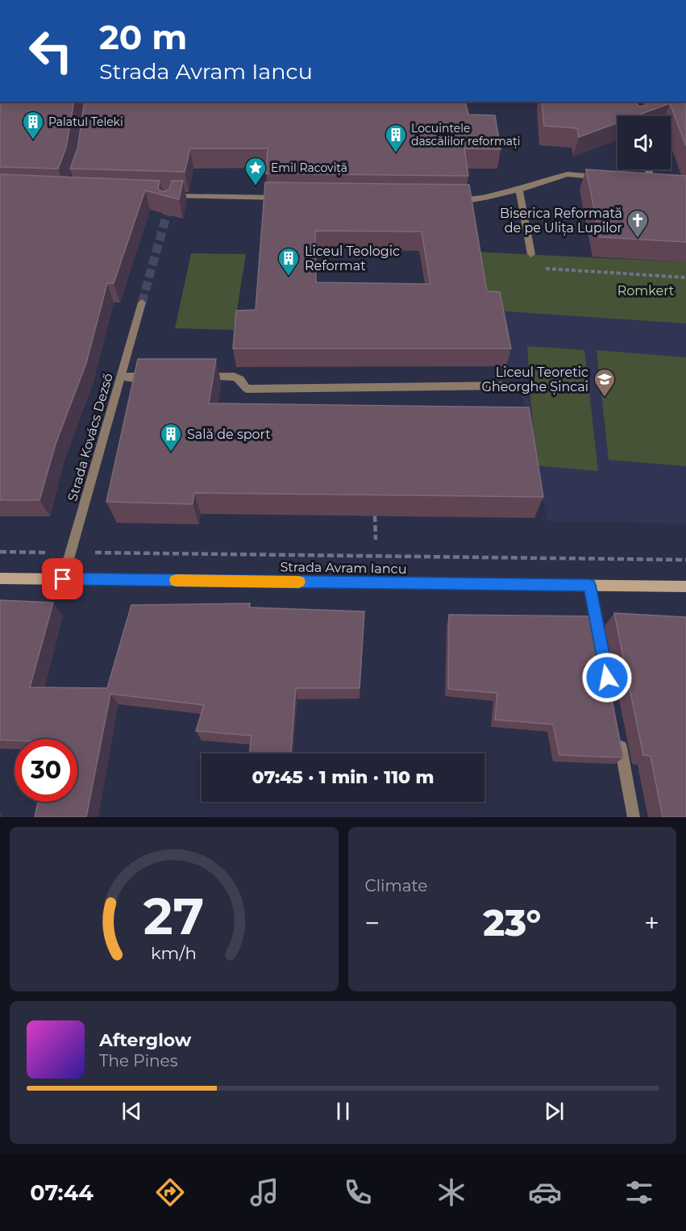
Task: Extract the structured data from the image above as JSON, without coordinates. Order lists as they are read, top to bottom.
{
  "streets": {
    "main road": ["Strada Avram Iancu"],
    "street": ["Strada Kovács Dezső"]
  },
  "crossings": [
    ["Strada Kovács Dezső", "Strada Avram Iancu"]
  ],
  "parks": ["Romkert"],
  "places": {
    "building": [
      "Palatul Teleki",
      "Locuințele dascălilor reformați",
      "Liceul Teologic Reformat",
      "Sală de sport"
    ],
    "place": ["Emil Racoviță"],
    "church": ["Biserica Reformată de pe Ulița Lupilor"],
    "school or university": ["Liceul Teoretic Gheorghe Șincai"]
  },
  "page": {
    "turn": ["20 m", "Strada Avram Iancu"],
    "limit": "30",
    "trip": "07:45 · 1 min · 110 m",
    "tile": "Climate",
    "heat": ["−", "23°", "+"],
    "song": ["Afterglow", "The Pines"],
    "tabs": "07:44",
    "gauge": ["27", "km/h"]
  }
}
